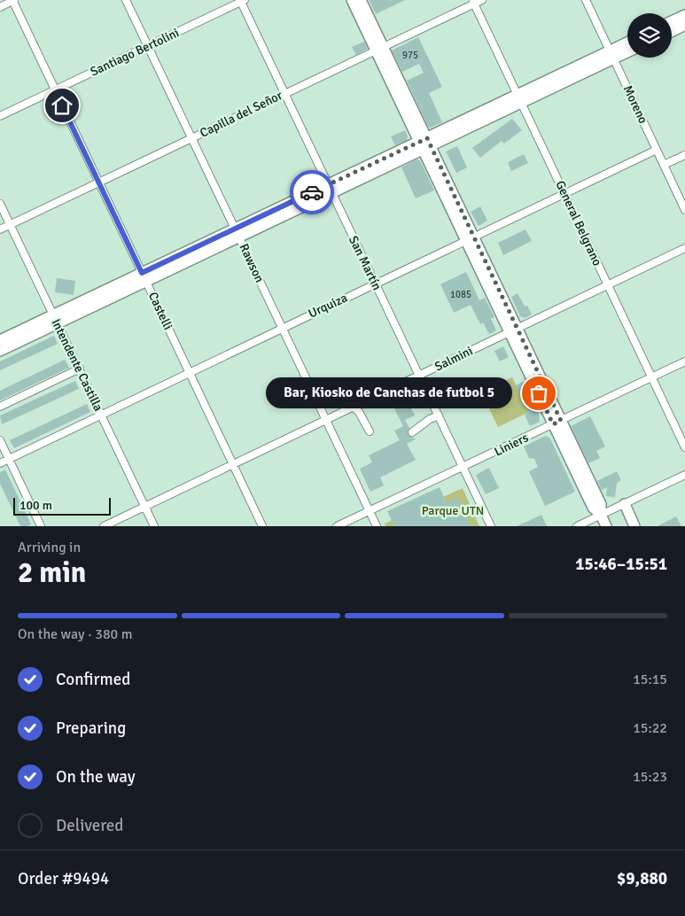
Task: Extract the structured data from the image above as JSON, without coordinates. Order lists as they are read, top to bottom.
{
  "streets": {
    "street": [
      "Santiago Bertolini",
      "Moreno",
      "Capilla del Señor",
      "General Belgrano",
      "Rawson",
      "San Martín",
      "Urquiza",
      "Castelli",
      "Salmini",
      "Intendente Castilla",
      "Liniers"
    ]
  },
  "crossings": [
    ["Santiago Bertolini", "Rawson"],
    ["Santiago Bertolini", "San Martín"],
    ["Santiago Bertolini", "Castelli"],
    ["Moreno", "Urquiza"],
    ["Capilla del Señor", "General Belgrano"],
    ["Capilla del Señor", "Rawson"],
    ["Capilla del Señor", "San Martín"],
    ["Capilla del Señor", "Castelli"],
    ["Capilla del Señor", "Intendente Castilla"],
    ["General Belgrano", "Urquiza"],
    ["General Belgrano", "Salmini"],
    ["General Belgrano", "Liniers"],
    ["Rawson", "Urquiza"],
    ["Rawson", "Salmini"],
    ["Rawson", "Liniers"],
    ["San Martín", "Urquiza"],
    ["San Martín", "Salmini"],
    ["San Martín", "Liniers"],
    ["Urquiza", "Castelli"],
    ["Urquiza", "Intendente Castilla"],
    ["Castelli", "Salmini"],
    ["Salmini", "Intendente Castilla"]
  ],
  "parks": ["Parque UTN"],
  "places": ["Bar, Kiosko de Canchas de futbol 5"],
  "house_numbers": ["975", "1085"],
  "scale_bar": "100 m",
  "page": {
    "bubble": "Bar, Kiosko de Canchas de futbol 5",
    "scale": "100 m",
    "heading": ["2 min", "Arriving in", "15:46–15:51"],
    "panel": ["Order #9494", "$9,880"],
    "bar": "On the way · 380 m",
    "list": [
      ["Confirmed", "15:15"],
      ["Preparing", "15:22"],
      ["On the way", "15:23"],
      "Delivered"
    ]
  }
}
